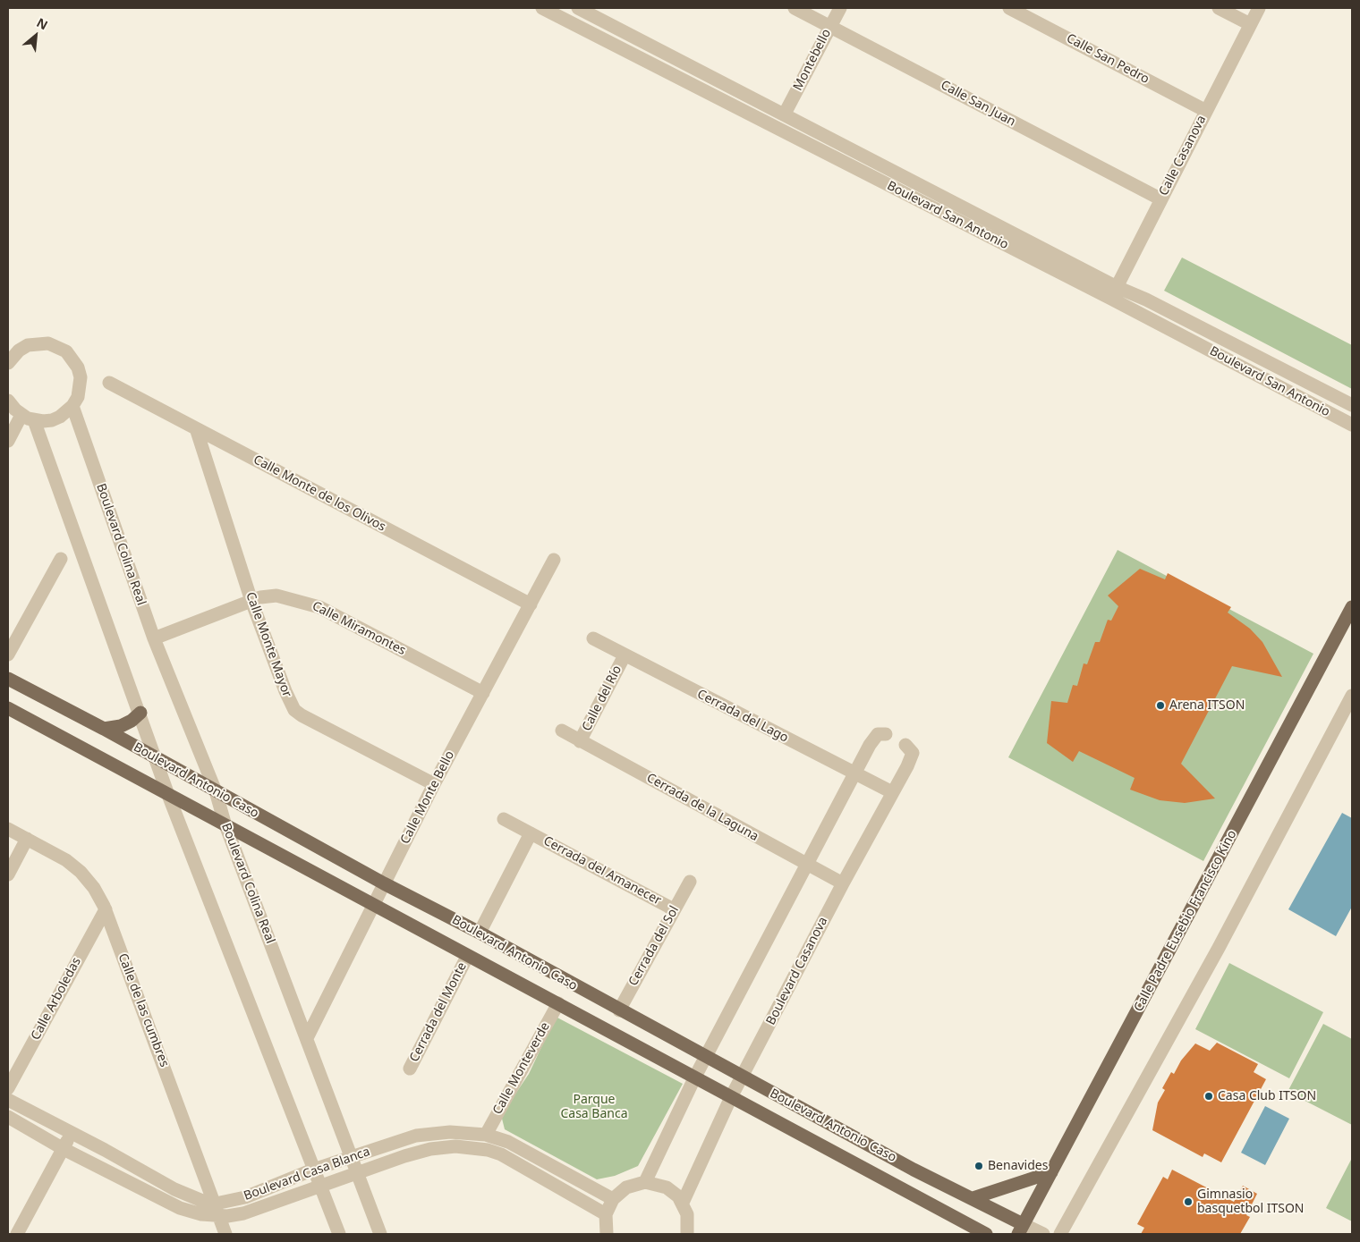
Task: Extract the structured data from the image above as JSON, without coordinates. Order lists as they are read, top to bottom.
{
  "streets": {
    "main road": ["Boulevard Antonio Caso", "Calle Padre Eusebio Francisco Kino"],
    "street": [
      "Calle San Pedro",
      "Montebello",
      "Calle San Juan",
      "Calle Casanova",
      "Boulevard San Antonio",
      "Calle Monte de los Olivos",
      "Boulevard Colina Real",
      "Calle Miramontes",
      "Calle Monte Mayor",
      "Calle del Río",
      "Cerrada del Lago",
      "Calle Monte Bello",
      "Cerrada de la Laguna",
      "Cerrada del Amanecer",
      "Cerrada del Sol",
      "Boulevard Casanova",
      "Calle Arboledas",
      "Calle de las cumbres",
      "Cerrada del Monte",
      "Calle Monteverde",
      "Boulevard Casa Blanca"
    ]
  },
  "crossings": [
    ["Calle San Pedro", "Calle Casanova"],
    ["Montebello", "Calle San Juan"],
    ["Montebello", "Boulevard San Antonio"],
    ["Calle San Juan", "Calle Casanova"],
    ["Calle Casanova", "Boulevard San Antonio"],
    ["Calle Monte de los Olivos", "Calle Monte Mayor"],
    ["Calle Monte de los Olivos", "Calle Monte Bello"],
    ["Boulevard Colina Real", "Calle Miramontes"],
    ["Boulevard Colina Real", "Boulevard Antonio Caso"],
    ["Boulevard Colina Real", "Calle Monte Bello"],
    ["Boulevard Colina Real", "Boulevard Casa Blanca"],
    ["Calle Miramontes", "Calle Monte Mayor"],
    ["Calle Miramontes", "Calle Monte Bello"],
    ["Calle Monte Mayor", "Calle Monte Bello"],
    ["Calle del Río", "Cerrada del Lago"],
    ["Calle del Río", "Cerrada de la Laguna"],
    ["Cerrada del Lago", "Boulevard Casanova"],
    ["Boulevard Antonio Caso", "Calle Monte Bello"],
    ["Boulevard Antonio Caso", "Cerrada del Amanecer"],
    ["Boulevard Antonio Caso", "Calle Padre Eusebio Francisco Kino"],
    ["Boulevard Antonio Caso", "Cerrada del Sol"],
    ["Boulevard Antonio Caso", "Boulevard Casanova"],
    ["Boulevard Antonio Caso", "Cerrada del Monte"],
    ["Boulevard Antonio Caso", "Calle Monteverde"],
    ["Cerrada de la Laguna", "Boulevard Casanova"],
    ["Cerrada del Amanecer", "Cerrada del Sol"],
    ["Calle Arboledas", "Calle de las cumbres"],
    ["Calle de las cumbres", "Boulevard Casa Blanca"],
    ["Calle Monteverde", "Boulevard Casa Blanca"]
  ],
  "parks": ["Parque Casa Banca"],
  "places": [
    "Arena ITSON",
    "Casa Club ITSON",
    "Benavides",
    "Gimnasio basquetbol ITSON"
  ],
  "north": "top right"
}
